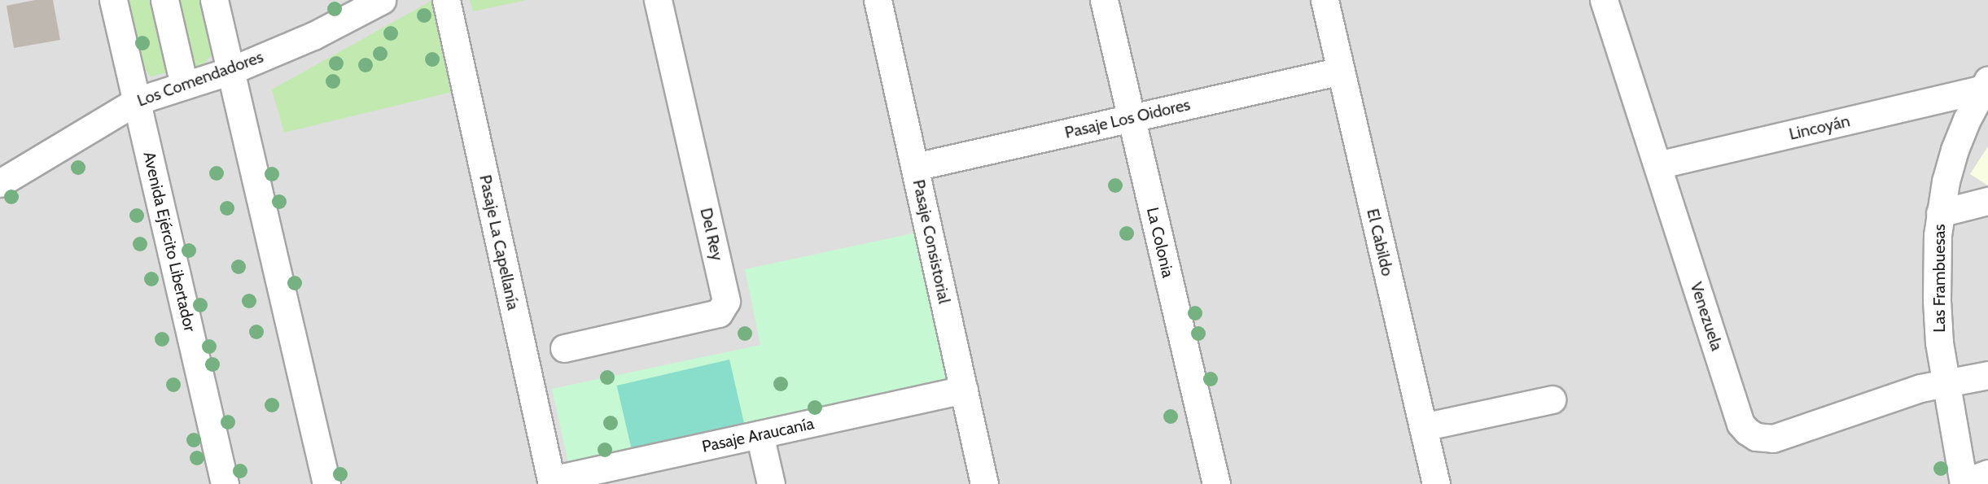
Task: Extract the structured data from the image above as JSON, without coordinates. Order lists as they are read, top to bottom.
{
  "streets": {
    "street": [
      "Los Comendadores",
      "Pasaje Los Oidores",
      "Lincoyán",
      "Del Rey",
      "Avenida Ejército Libertador",
      "Pasaje Consistorial",
      "Pasaje La Capellanía",
      "La Colonia",
      "El Cabildo",
      "Las Frambuesas",
      "Venezuela",
      "Pasaje Araucanía"
    ]
  },
  "crossings": [
    ["Los Comendadores", "Avenida Ejército Libertador"],
    ["Pasaje Los Oidores", "Pasaje Consistorial"],
    ["Pasaje Los Oidores", "La Colonia"],
    ["Pasaje Los Oidores", "El Cabildo"],
    ["Lincoyán", "Las Frambuesas"],
    ["Lincoyán", "Venezuela"],
    ["Pasaje Consistorial", "Pasaje Araucanía"],
    ["Pasaje La Capellanía", "Pasaje Araucanía"],
    ["Las Frambuesas", "Venezuela"]
  ]
}
